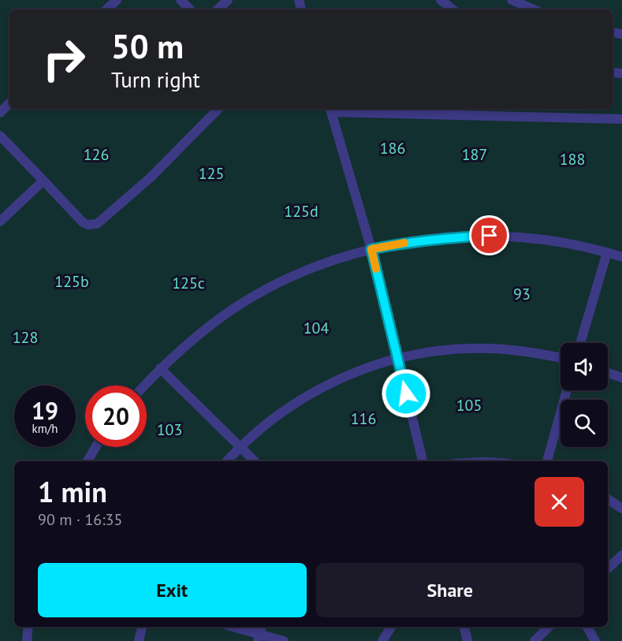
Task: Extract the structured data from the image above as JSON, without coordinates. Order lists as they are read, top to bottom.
{
  "parks": [
    "186",
    "126",
    "187",
    "188",
    "125",
    "125d",
    "125b",
    "125c",
    "93",
    "104",
    "128",
    "105",
    "116",
    "103"
  ],
  "page": {
    "turn": ["50 m", "Turn right"],
    "speed": "19 km/h",
    "limit": "20",
    "heading": ["1 min", "90 m · 16:35"],
    "buttons": ["Exit", "Share"]
  }
}
